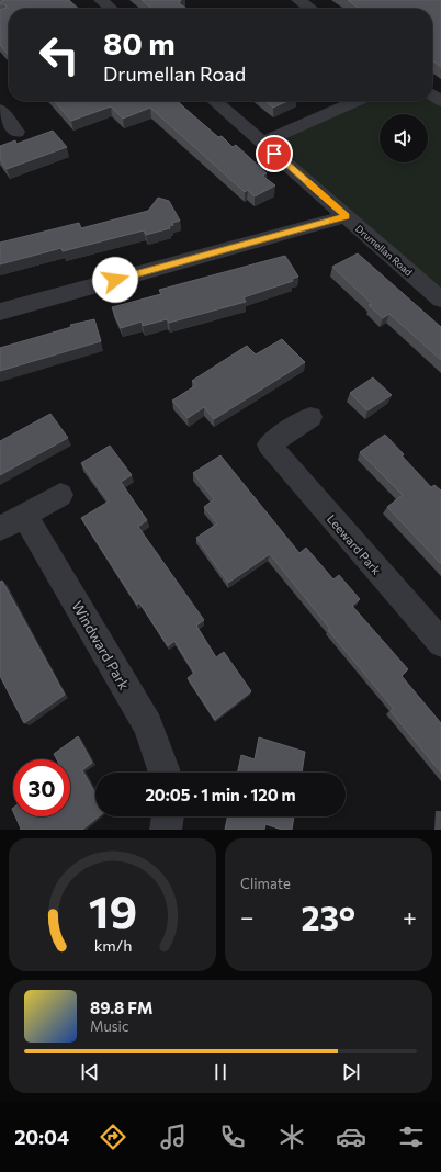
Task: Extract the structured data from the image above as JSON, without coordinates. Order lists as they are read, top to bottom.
{
  "streets": {
    "street": ["Drumellan Road", "Leeward Park", "Windward Park"]
  },
  "page": {
    "turn": ["80 m", "Drumellan Road"],
    "limit": "30",
    "trip": "20:05 · 1 min · 120 m",
    "tile": "Climate",
    "heat": ["−", "23°", "+"],
    "song": ["89.8 FM", "Music"],
    "tabs": "20:04",
    "gauge": ["19", "km/h"]
  }
}
